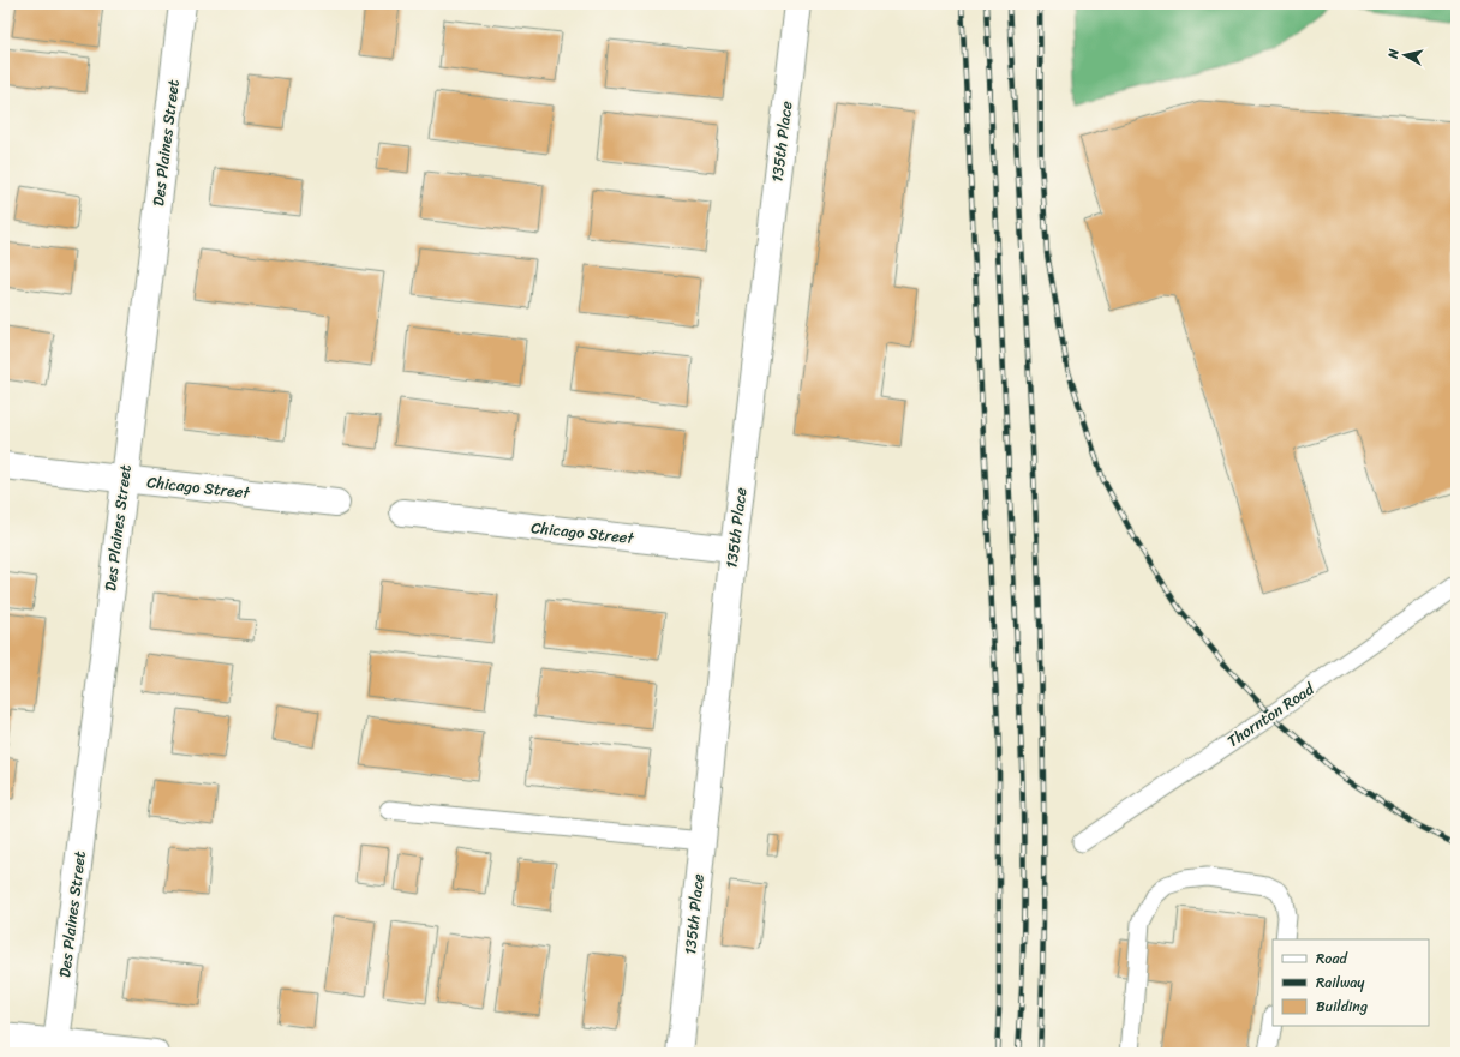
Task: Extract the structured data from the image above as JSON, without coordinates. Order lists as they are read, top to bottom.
{
  "streets": {
    "street": ["135th Place", "Des Plaines Street", "Chicago Street"],
    "lane": ["Thornton Road"]
  },
  "crossings": [
    ["135th Place", "Chicago Street"],
    ["Des Plaines Street", "Chicago Street"]
  ],
  "legend": ["Road", "Railway", "Building"],
  "north": "left"
}
